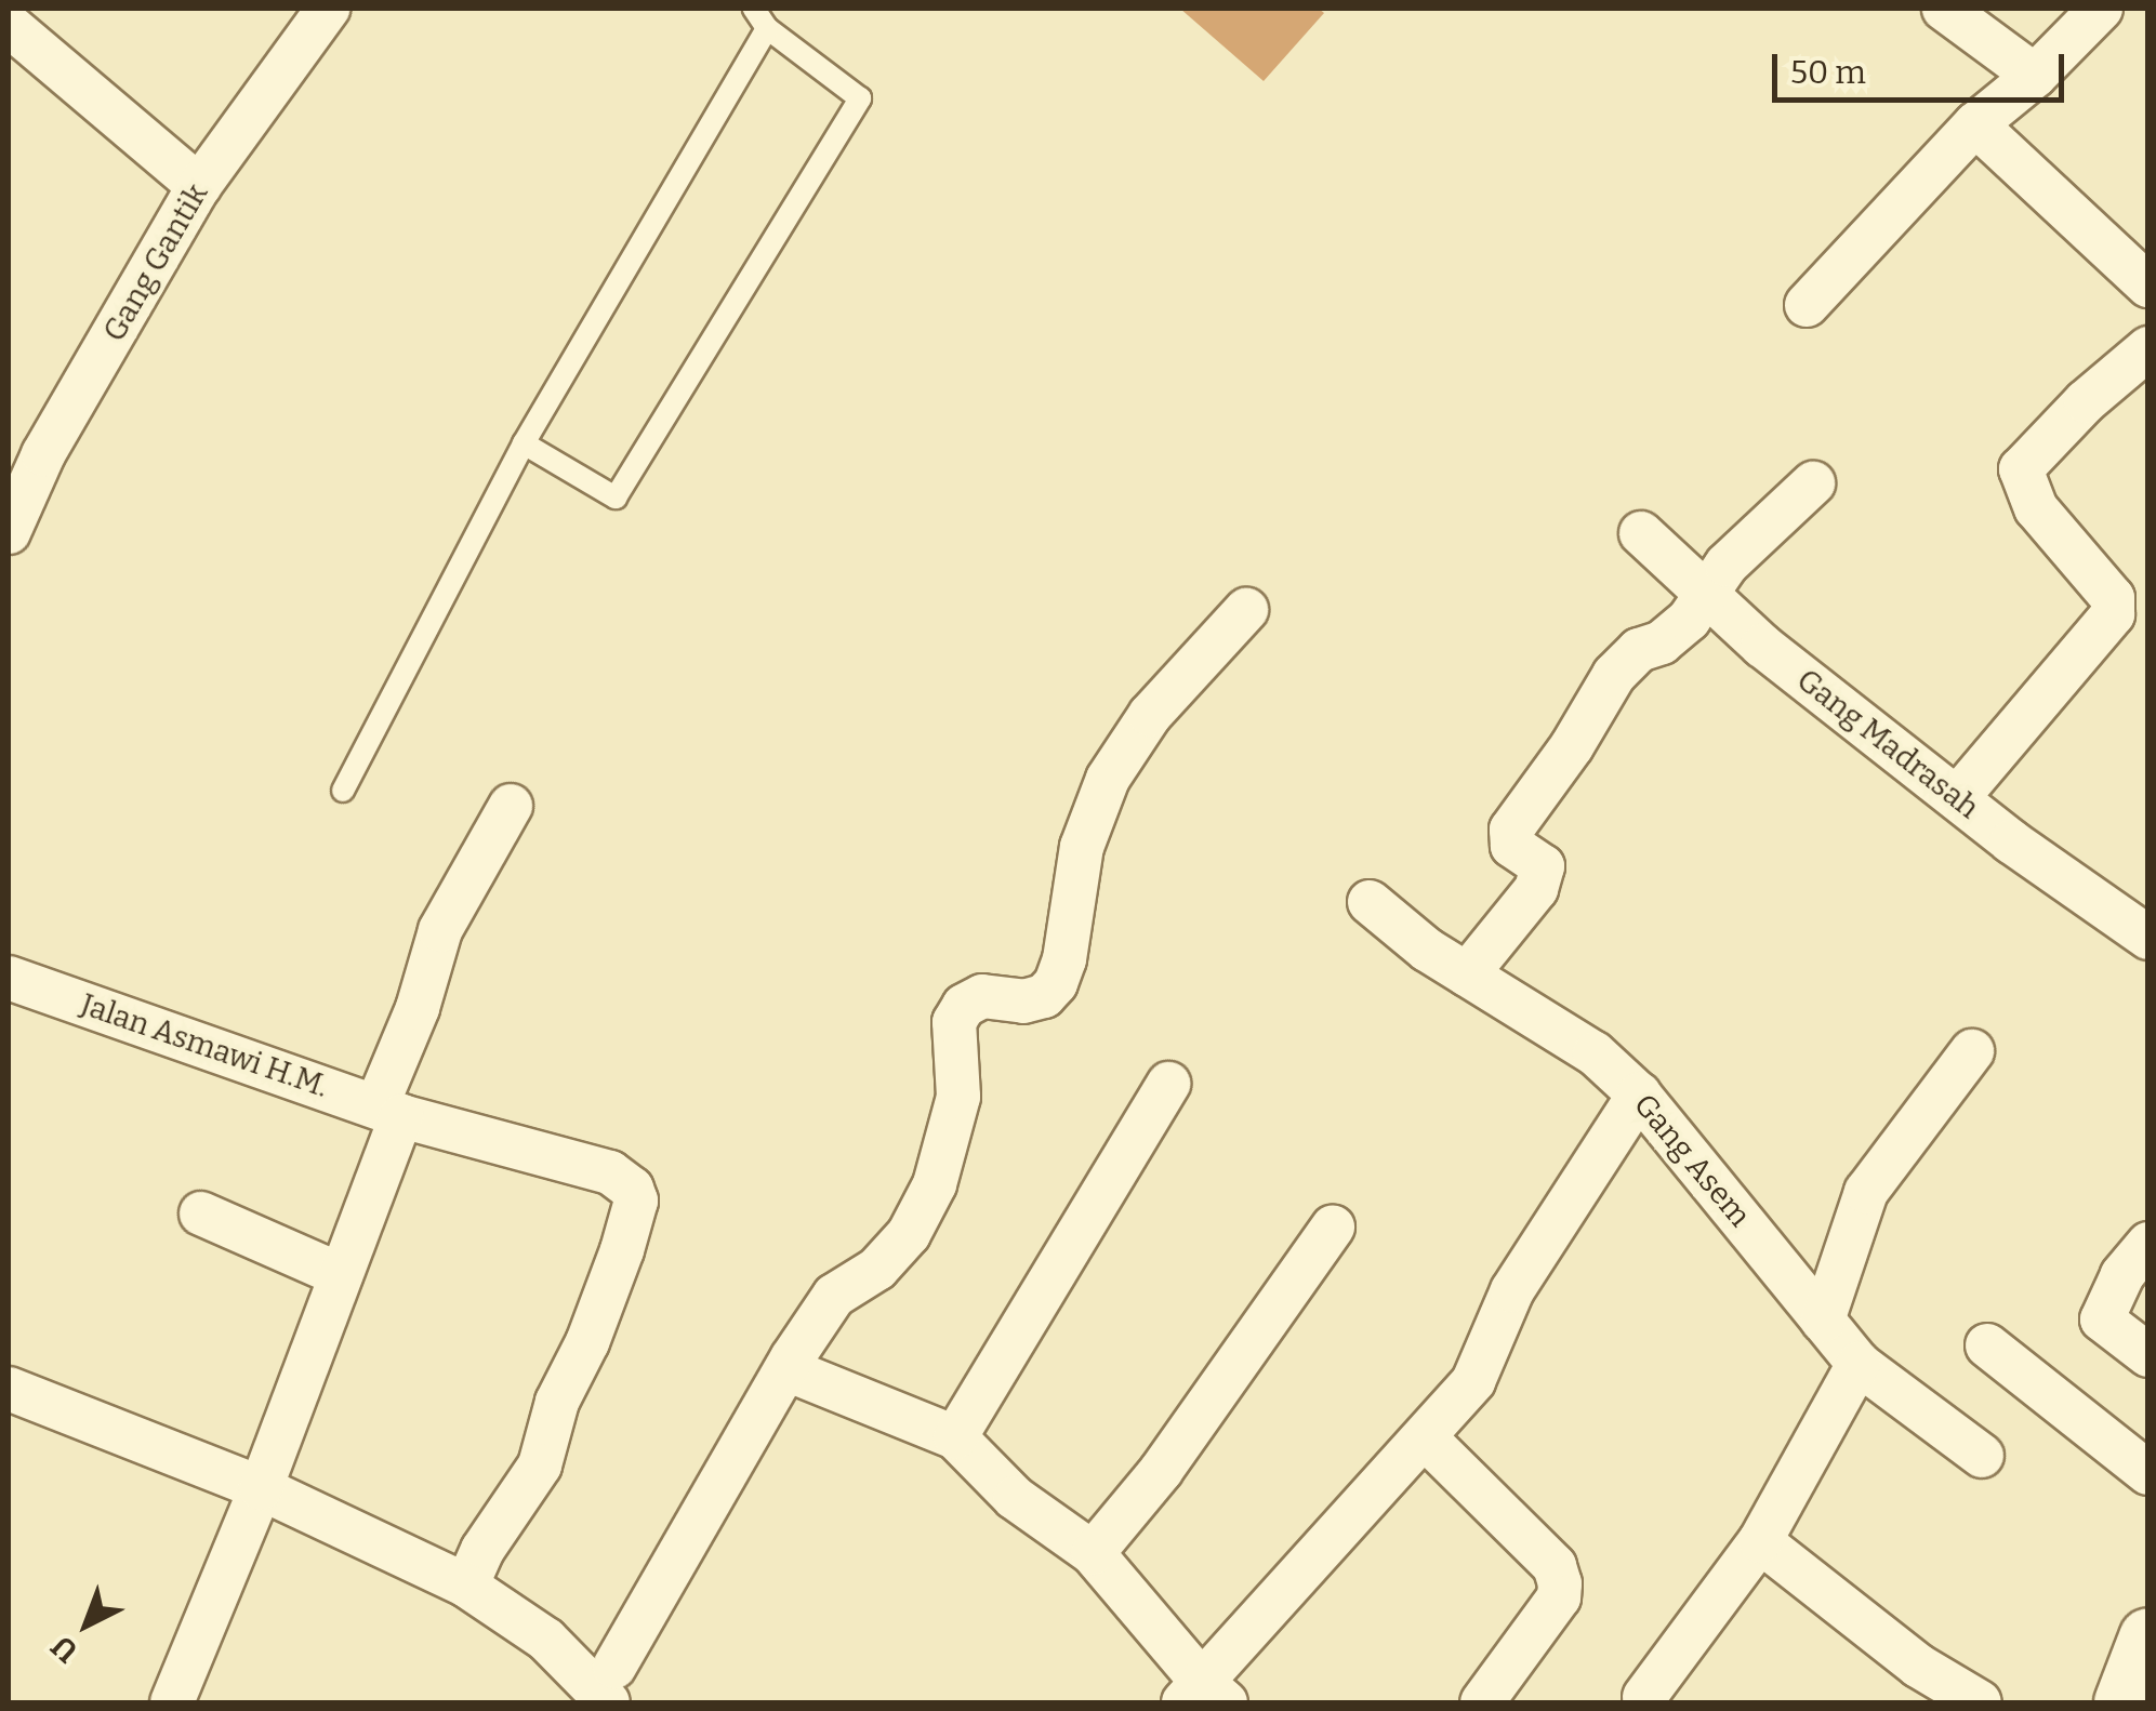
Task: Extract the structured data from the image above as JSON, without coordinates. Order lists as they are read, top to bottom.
{
  "streets": {
    "street": [
      "Gang Gantik",
      "Gang Madrasah",
      "Jalan Asmawi H.M.",
      "Gang Asem"
    ]
  },
  "scale_bar": "50 m",
  "north": "bottom left"
}
